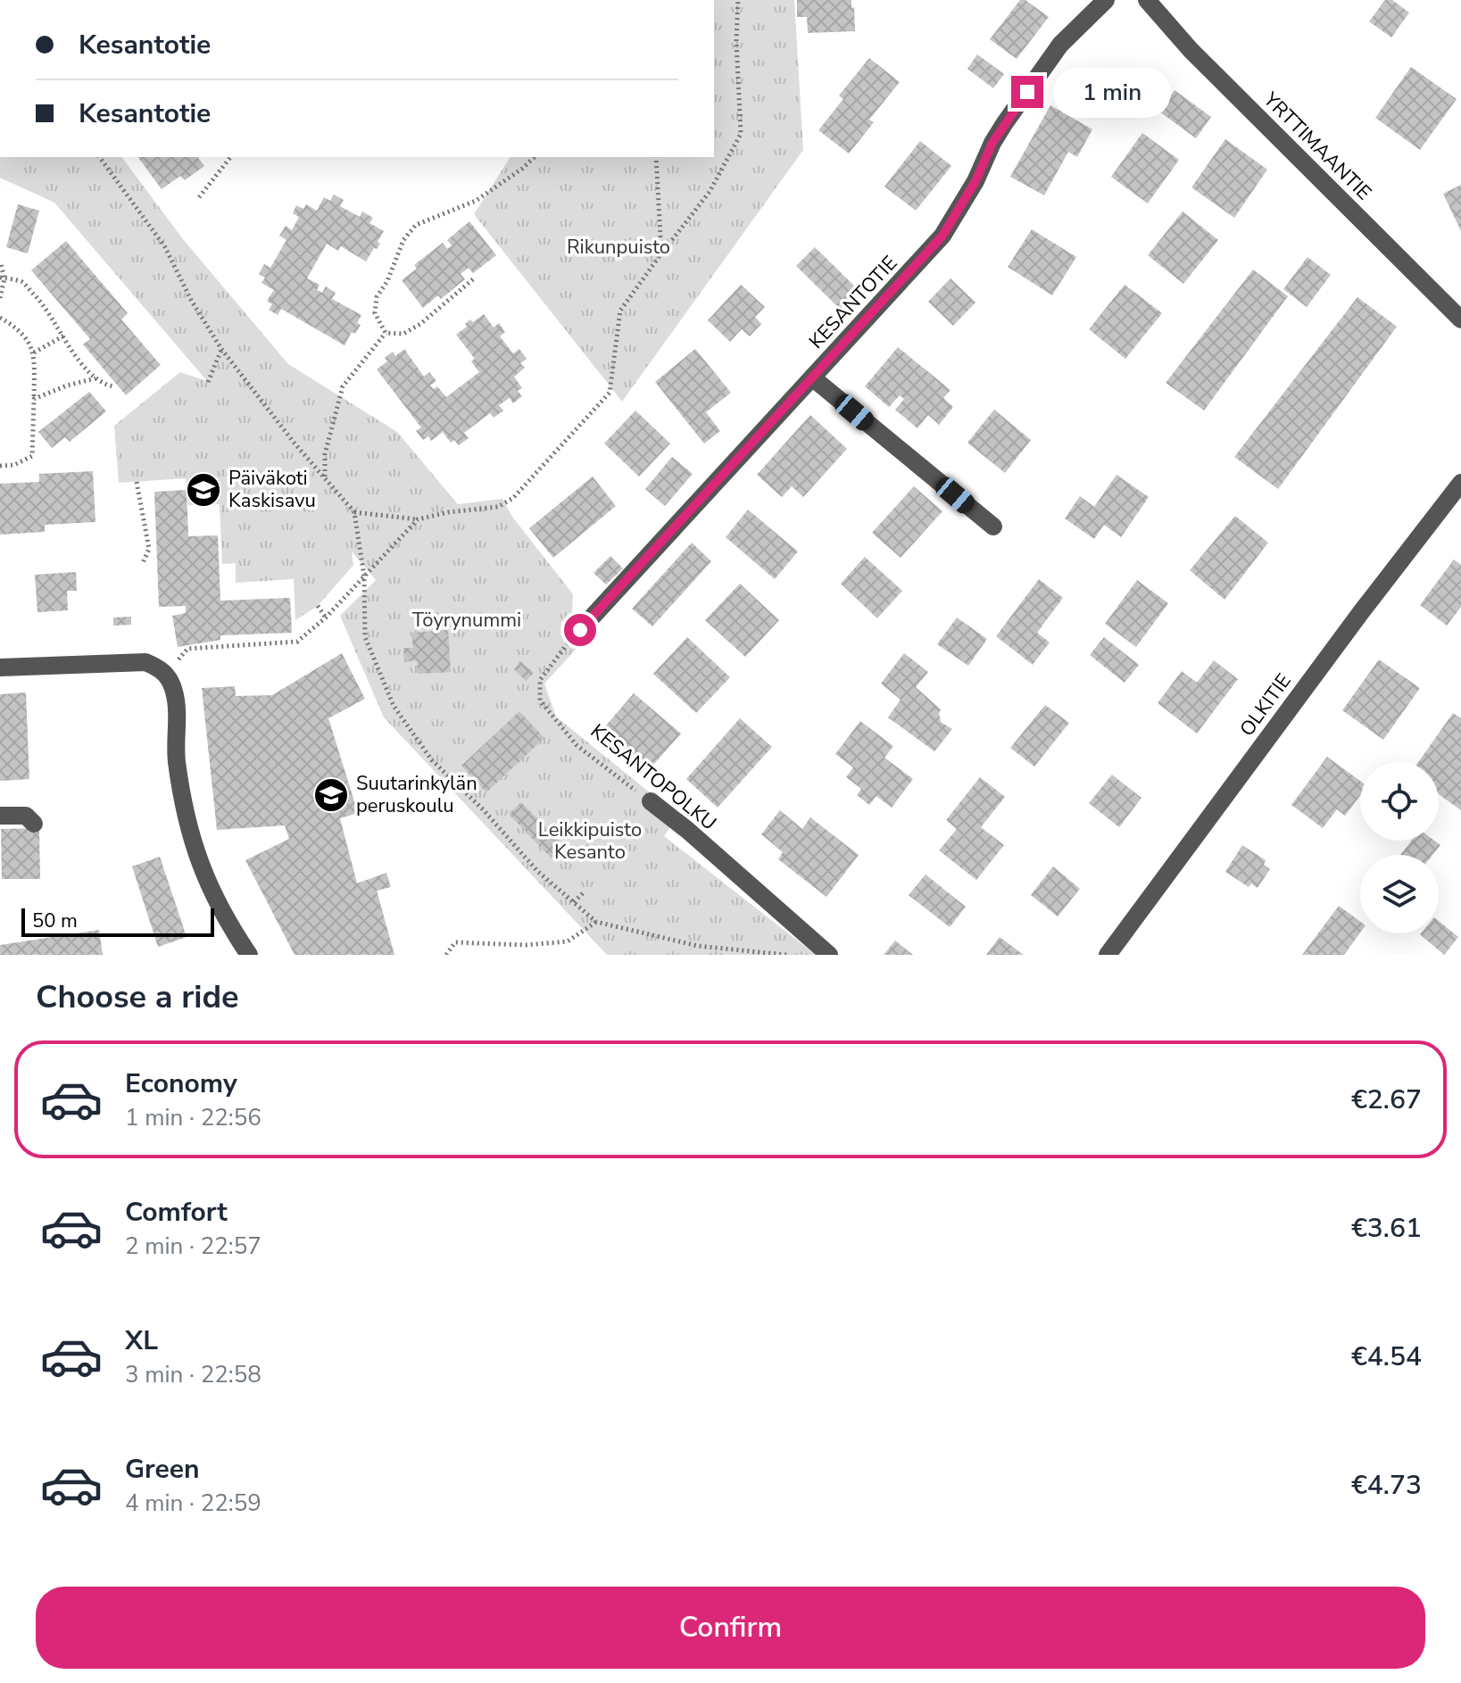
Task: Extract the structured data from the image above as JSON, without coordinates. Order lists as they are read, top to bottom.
{
  "streets": {
    "street": [
      "YRTTIMAANTIE",
      "KESANTOTIE",
      "OLKITIE",
      "KESANTOPOLKU"
    ]
  },
  "crossings": [
    ["KESANTOTIE", "KESANTOPOLKU"]
  ],
  "parks": ["Rikunpuisto", "Töyrynummi", "Leikkipuisto Kesanto"],
  "places": {
    "school or university": ["Päiväkoti Kaskisavu", "Suutarinkylän peruskoulu"]
  },
  "scale_bar": "50 m",
  "page": {
    "banner": ["Kesantotie", "Kesantotie"],
    "bubble": "1 min",
    "scale": "50 m",
    "heading": "Choose a ride",
    "list": [
      {
        "name": "Economy",
        "note": "1 min · 22:56",
        "value": "€2.67"
      },
      {
        "name": "Comfort",
        "note": "2 min · 22:57",
        "value": "€3.61"
      },
      {
        "name": "XL",
        "note": "3 min · 22:58",
        "value": "€4.54"
      },
      {
        "name": "Green",
        "note": "4 min · 22:59",
        "value": "€4.73"
      }
    ],
    "buttons": "Confirm"
  }
}
